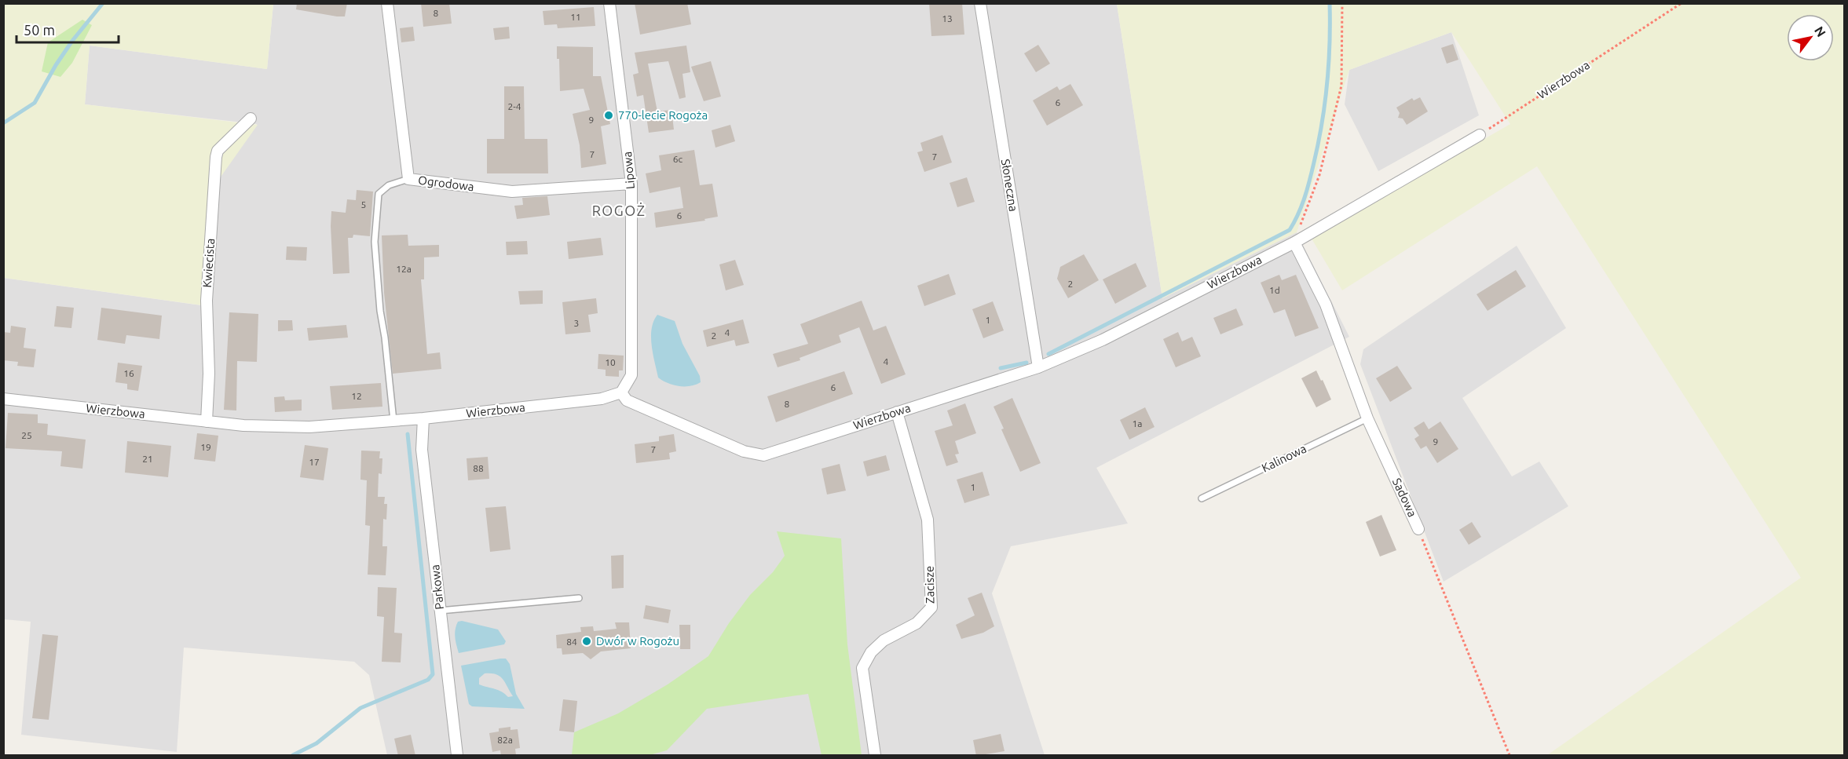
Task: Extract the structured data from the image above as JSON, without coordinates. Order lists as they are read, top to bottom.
{
  "streets": {
    "street": [
      "Wierzbowa",
      "Lipowa",
      "Ogrodowa",
      "Słoneczna",
      "Kwiecista",
      "Sadowa",
      "Zacisze",
      "Parkowa"
    ],
    "lane": ["Kalinowa"]
  },
  "crossings": [
    ["Wierzbowa", "Lipowa"],
    ["Wierzbowa", "Słoneczna"],
    ["Wierzbowa", "Kwiecista"],
    ["Wierzbowa", "Sadowa"],
    ["Wierzbowa", "Zacisze"],
    ["Wierzbowa", "Parkowa"],
    ["Lipowa", "Ogrodowa"],
    ["Kalinowa", "Sadowa"]
  ],
  "districts": ["ROGOŻ"],
  "places": ["770-lecie Rogoża", "Dwór w Rogożu"],
  "house_numbers": [
    "8",
    "11",
    "13",
    "6",
    "2-4",
    "9",
    "7",
    "7",
    "6c",
    "5",
    "6",
    "12a",
    "2",
    "1d",
    "1",
    "3",
    "4",
    "2",
    "4",
    "10",
    "16",
    "6",
    "12",
    "8",
    "1a",
    "25",
    "9",
    "19",
    "7",
    "21",
    "17",
    "88",
    "1",
    "84",
    "82a"
  ],
  "scale_bar": "50 m",
  "north": "top right"
}
